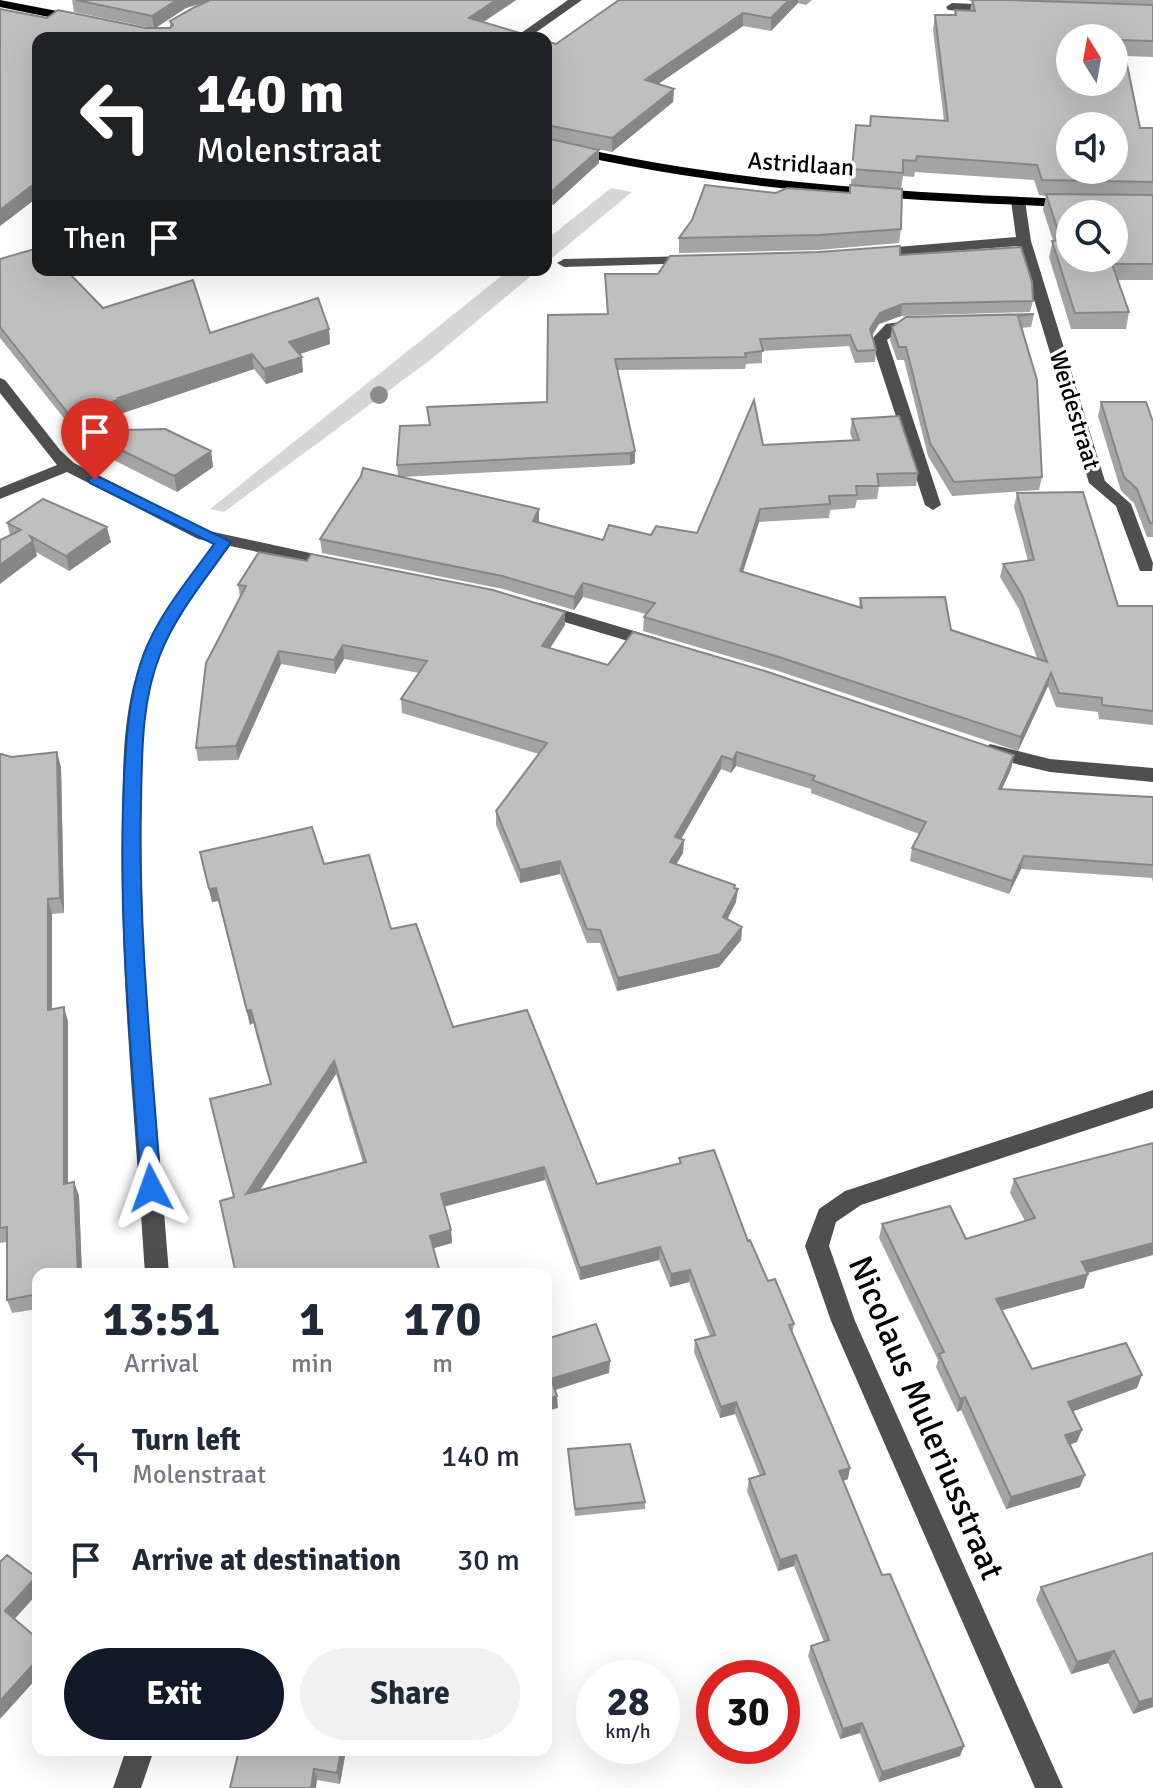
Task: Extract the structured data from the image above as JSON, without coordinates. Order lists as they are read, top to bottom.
{
  "streets": {
    "main road": ["Astridlaan"],
    "street": ["Weidestraat", "Nicolaus Muleriusstraat"]
  },
  "crossings": [
    ["Astridlaan", "Weidestraat"]
  ],
  "north": "top",
  "page": {
    "turn": ["140 m", "Molenstraat"],
    "then": "Then",
    "eta": [
      "13:51",
      "Arrival",
      "1",
      "min",
      "170",
      "m"
    ],
    "list": [
      {
        "name": "Turn left",
        "note": "Molenstraat",
        "value": "140 m"
      },
      {
        "name": "Arrive at destination",
        "value": "30 m"
      }
    ],
    "buttons": ["Exit", "Share"],
    "speed": "28 km/h",
    "limit": "30"
  }
}
